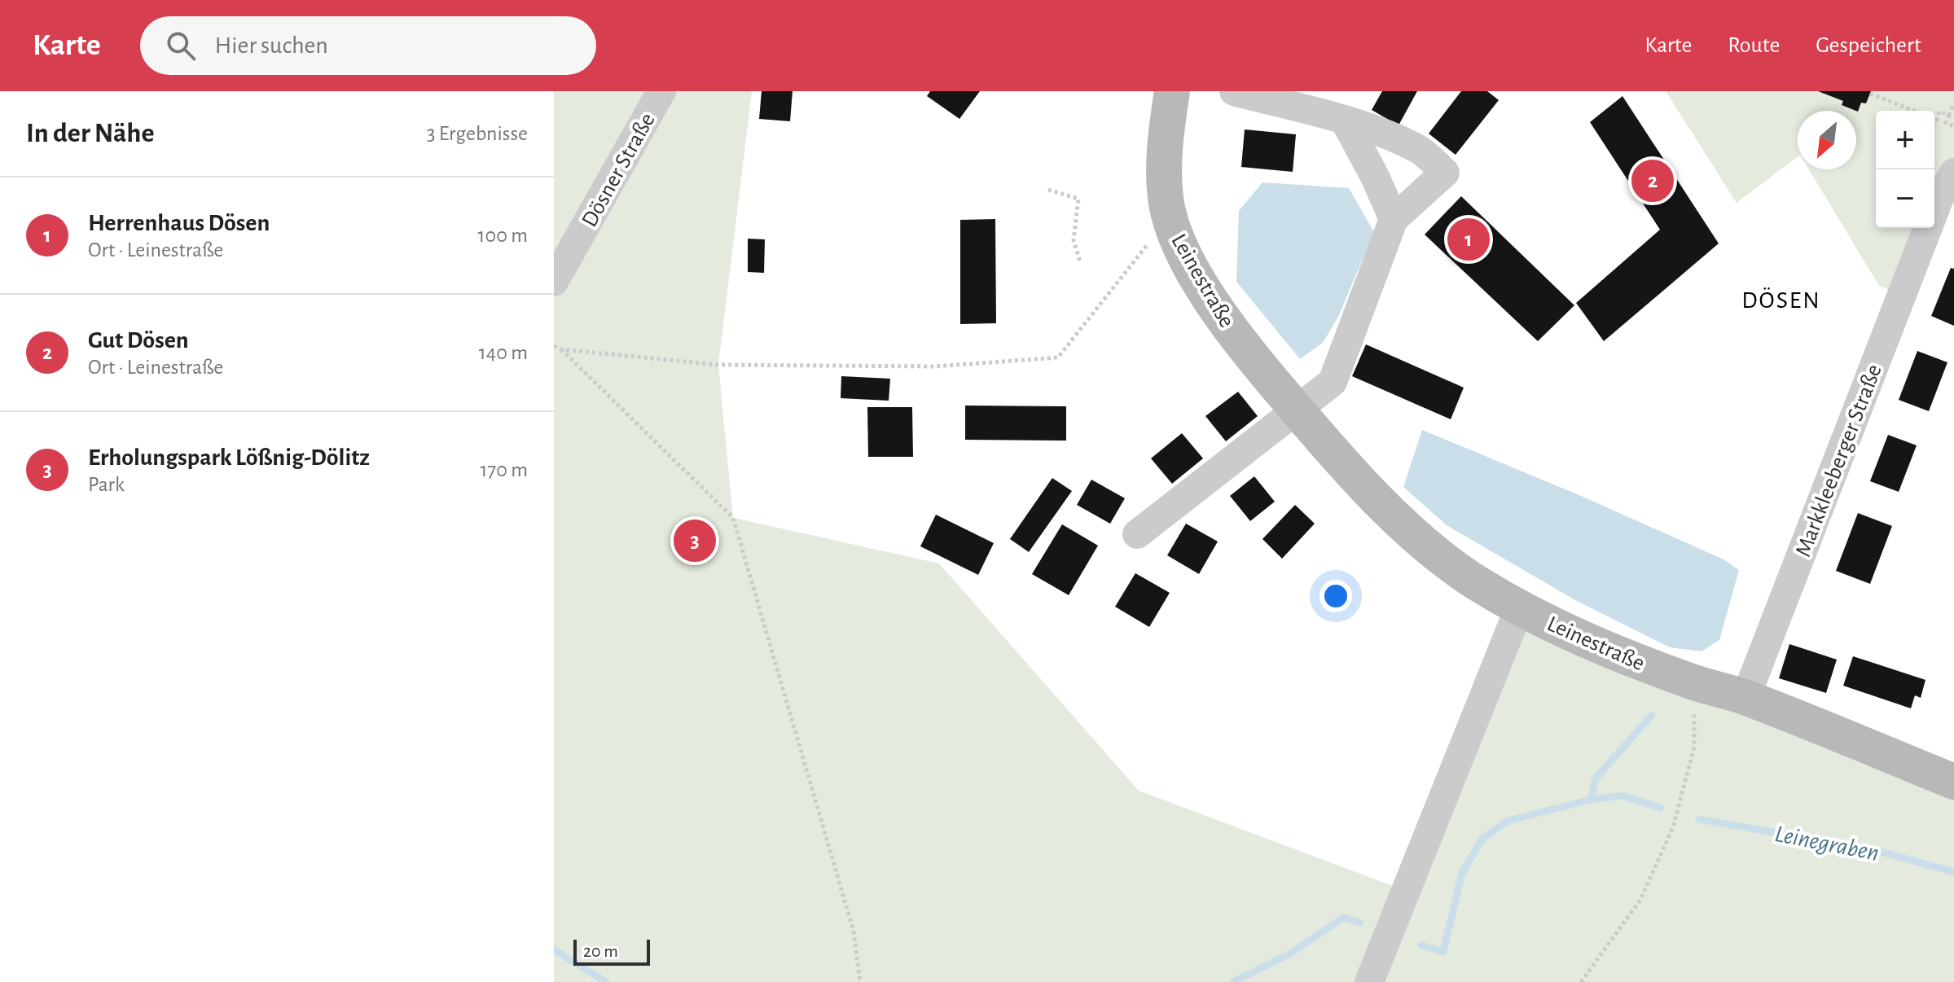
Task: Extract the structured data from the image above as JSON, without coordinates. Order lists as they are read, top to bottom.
{
  "streets": {
    "main road": ["Leinestraße"],
    "street": ["Dösner Straße", "Markkleeberger Straße"]
  },
  "crossings": [
    ["Leinestraße", "Markkleeberger Straße"]
  ],
  "districts": ["DÖSEN"],
  "water": ["Leinegraben"],
  "scale_bar": "20 m",
  "north": "bottom left",
  "page": {
    "header": "Karte",
    "search": "Hier suchen",
    "nav": ["Karte", "Route", "Gespeichert"],
    "heading": ["In der Nähe", "3 Ergebnisse"],
    "map_buttons": ["+", "−"],
    "pins": ["2", "1", "3"],
    "list": [
      {
        "mark": "1",
        "name": "Herrenhaus Dösen",
        "note": "Ort · Leinestraße",
        "value": "100 m"
      },
      {
        "mark": "2",
        "name": "Gut Dösen",
        "note": "Ort · Leinestraße",
        "value": "140 m"
      },
      {
        "mark": "3",
        "name": "Erholungspark Lößnig-Dölitz",
        "note": "Park",
        "value": "170 m"
      }
    ],
    "scale": "20 m"
  }
}
